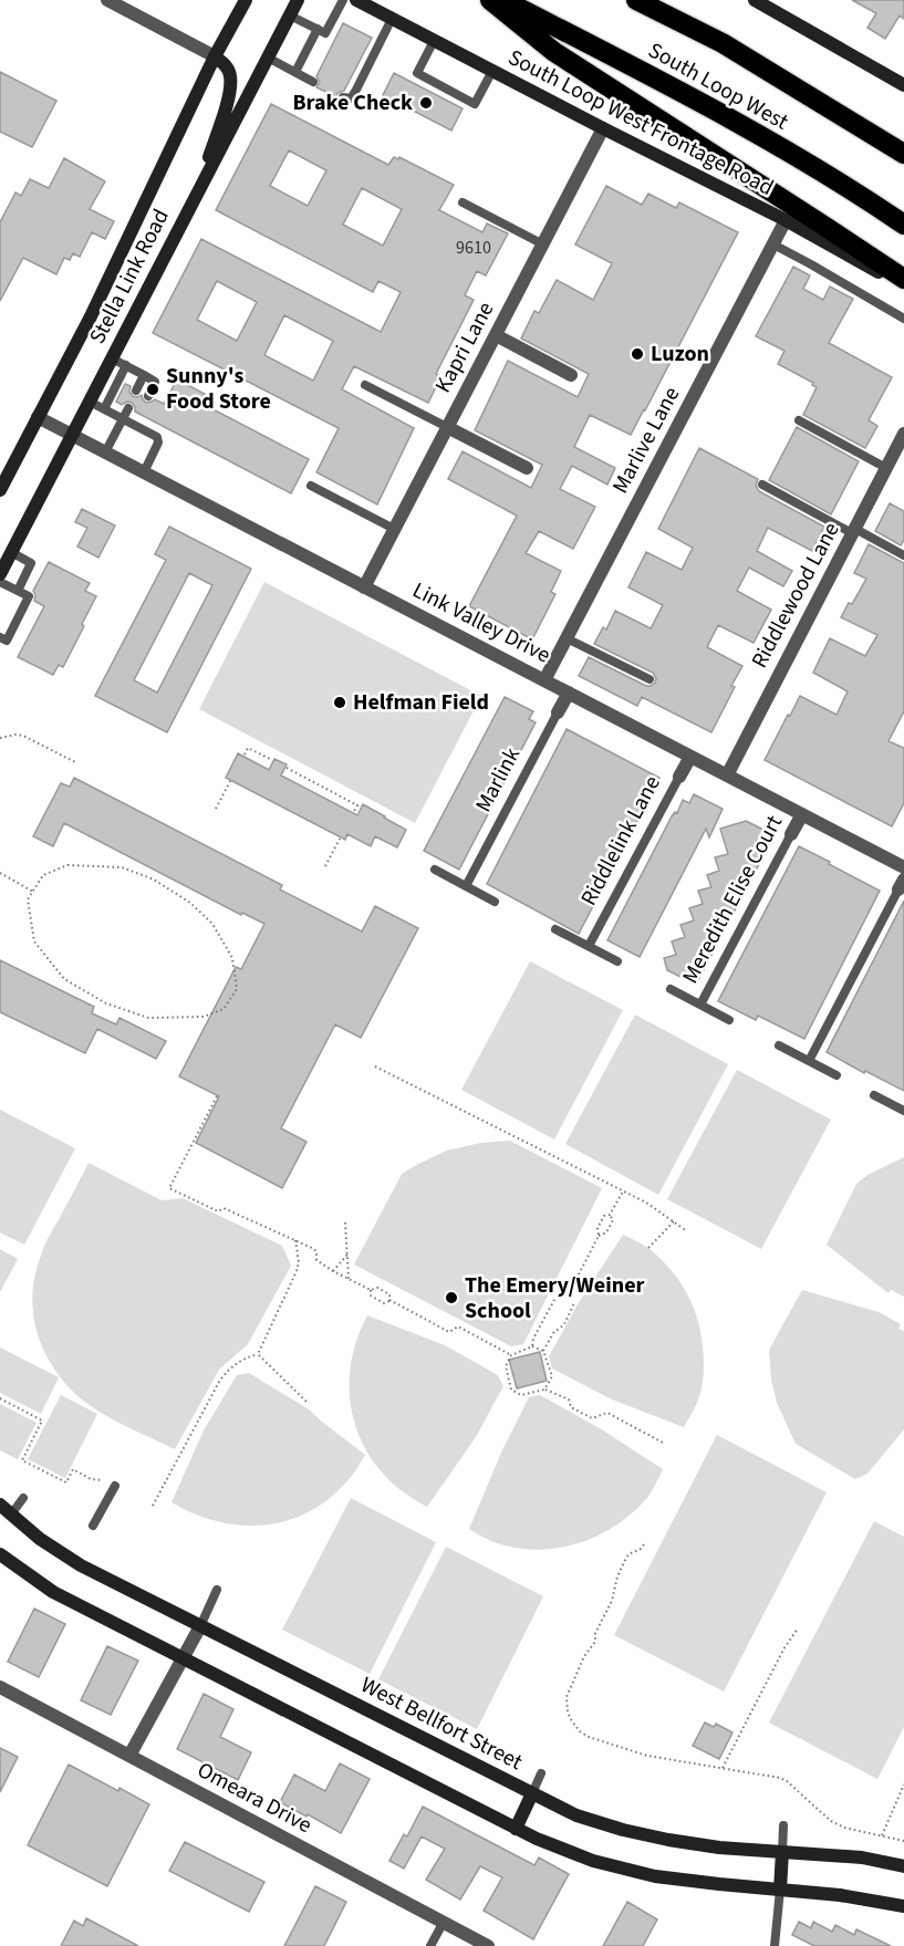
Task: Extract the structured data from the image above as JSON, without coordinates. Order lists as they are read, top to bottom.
{
  "streets": {
    "highway": ["South Loop West"],
    "main road": ["South Loop West Frontage Road", "Stella Link Road", "West Bellfort Street"],
    "street": [
      "Kapri Lane",
      "Marlive Lane",
      "Riddlewood Lane",
      "Link Valley Drive",
      "Marlink",
      "Riddlelink Lane",
      "Meredith Elise Court",
      "Omeara Drive"
    ]
  },
  "crossings": [
    ["South Loop West Frontage Road", "Kapri Lane"],
    ["South Loop West Frontage Road", "Marlive Lane"],
    ["Stella Link Road", "Link Valley Drive"],
    ["Kapri Lane", "Link Valley Drive"],
    ["Marlive Lane", "Link Valley Drive"],
    ["Riddlewood Lane", "Link Valley Drive"],
    ["Link Valley Drive", "Marlink"],
    ["Link Valley Drive", "Riddlelink Lane"],
    ["Link Valley Drive", "Meredith Elise Court"]
  ],
  "places": [
    "Brake Check",
    "Luzon",
    "Sunny's Food Store",
    "Helfman Field",
    "The Emery/Weiner School"
  ],
  "house_numbers": ["9610"]
}
